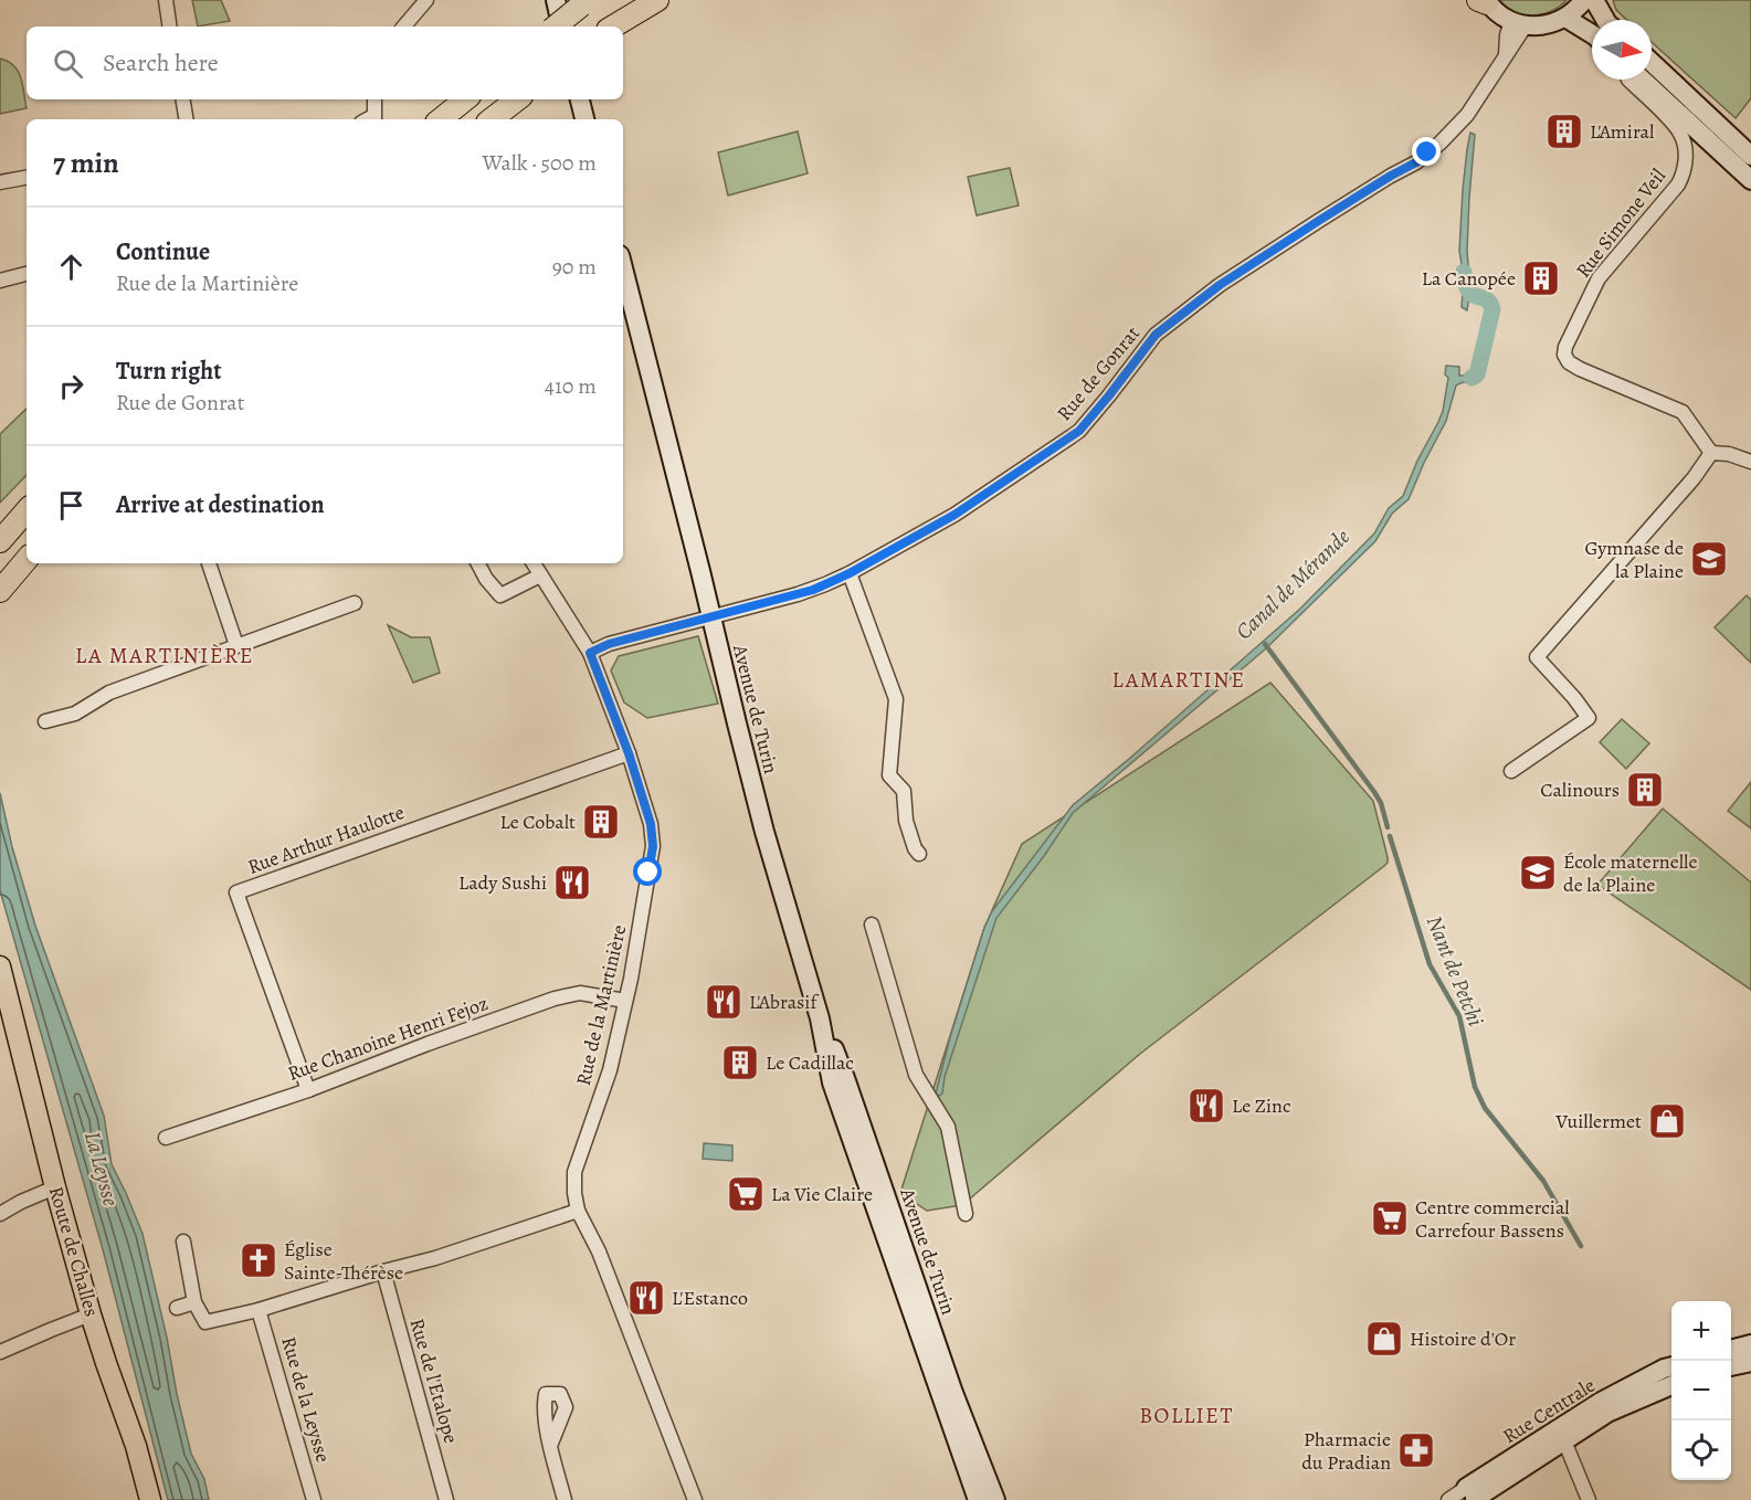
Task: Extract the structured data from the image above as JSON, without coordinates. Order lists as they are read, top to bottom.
{
  "streets": {
    "main road": ["Avenue de Turin", "Route de Challes", "Rue Centrale"],
    "street": [
      "Rue Simone Veil",
      "Rue de Gonrat",
      "Rue Arthur Haulotte",
      "Rue de la Martinière",
      "Rue Chanoine Henri Fejoz",
      "Rue de l'Etalope",
      "Rue de la Leysse"
    ]
  },
  "crossings": [
    ["Rue de Gonrat", "Avenue de Turin"],
    ["Rue de Gonrat", "Rue de la Martinière"],
    ["Rue Arthur Haulotte", "Rue de la Martinière"],
    ["Rue Arthur Haulotte", "Rue Chanoine Henri Fejoz"],
    ["Rue de la Martinière", "Rue Chanoine Henri Fejoz"]
  ],
  "districts": ["LA MARTINIÈRE", "LAMARTINE", "BOLLIET"],
  "water": ["Canal de Mérande", "Nant de Petchi", "La Leysse"],
  "places": {
    "building": [
      "L'Amiral",
      "La Canopée",
      "Calinours",
      "Le Cobalt",
      "Le Cadillac"
    ],
    "school or university": ["Gymnase de la Plaine", "École maternelle de la Plaine"],
    "restaurant": [
      "Lady Sushi",
      "L'Abrasif",
      "Le Zinc",
      "L'Estanco"
    ],
    "shop": ["Vuillermet", "Histoire d'Or"],
    "supermarket": ["La Vie Claire", "Centre commercial Carrefour Bassens"],
    "church": ["Église Sainte-Thérèse"],
    "pharmacy": ["Pharmacie du Pradian"]
  },
  "north": "right",
  "page": {
    "search": "Search here",
    "heading": ["7 min", "Walk · 500 m"],
    "list": [
      ["Continue", "Rue de la Martinière", "90 m"],
      ["Turn right", "Rue de Gonrat", "410 m"],
      "Arrive at destination"
    ],
    "map_buttons": ["+", "−"]
  }
}
